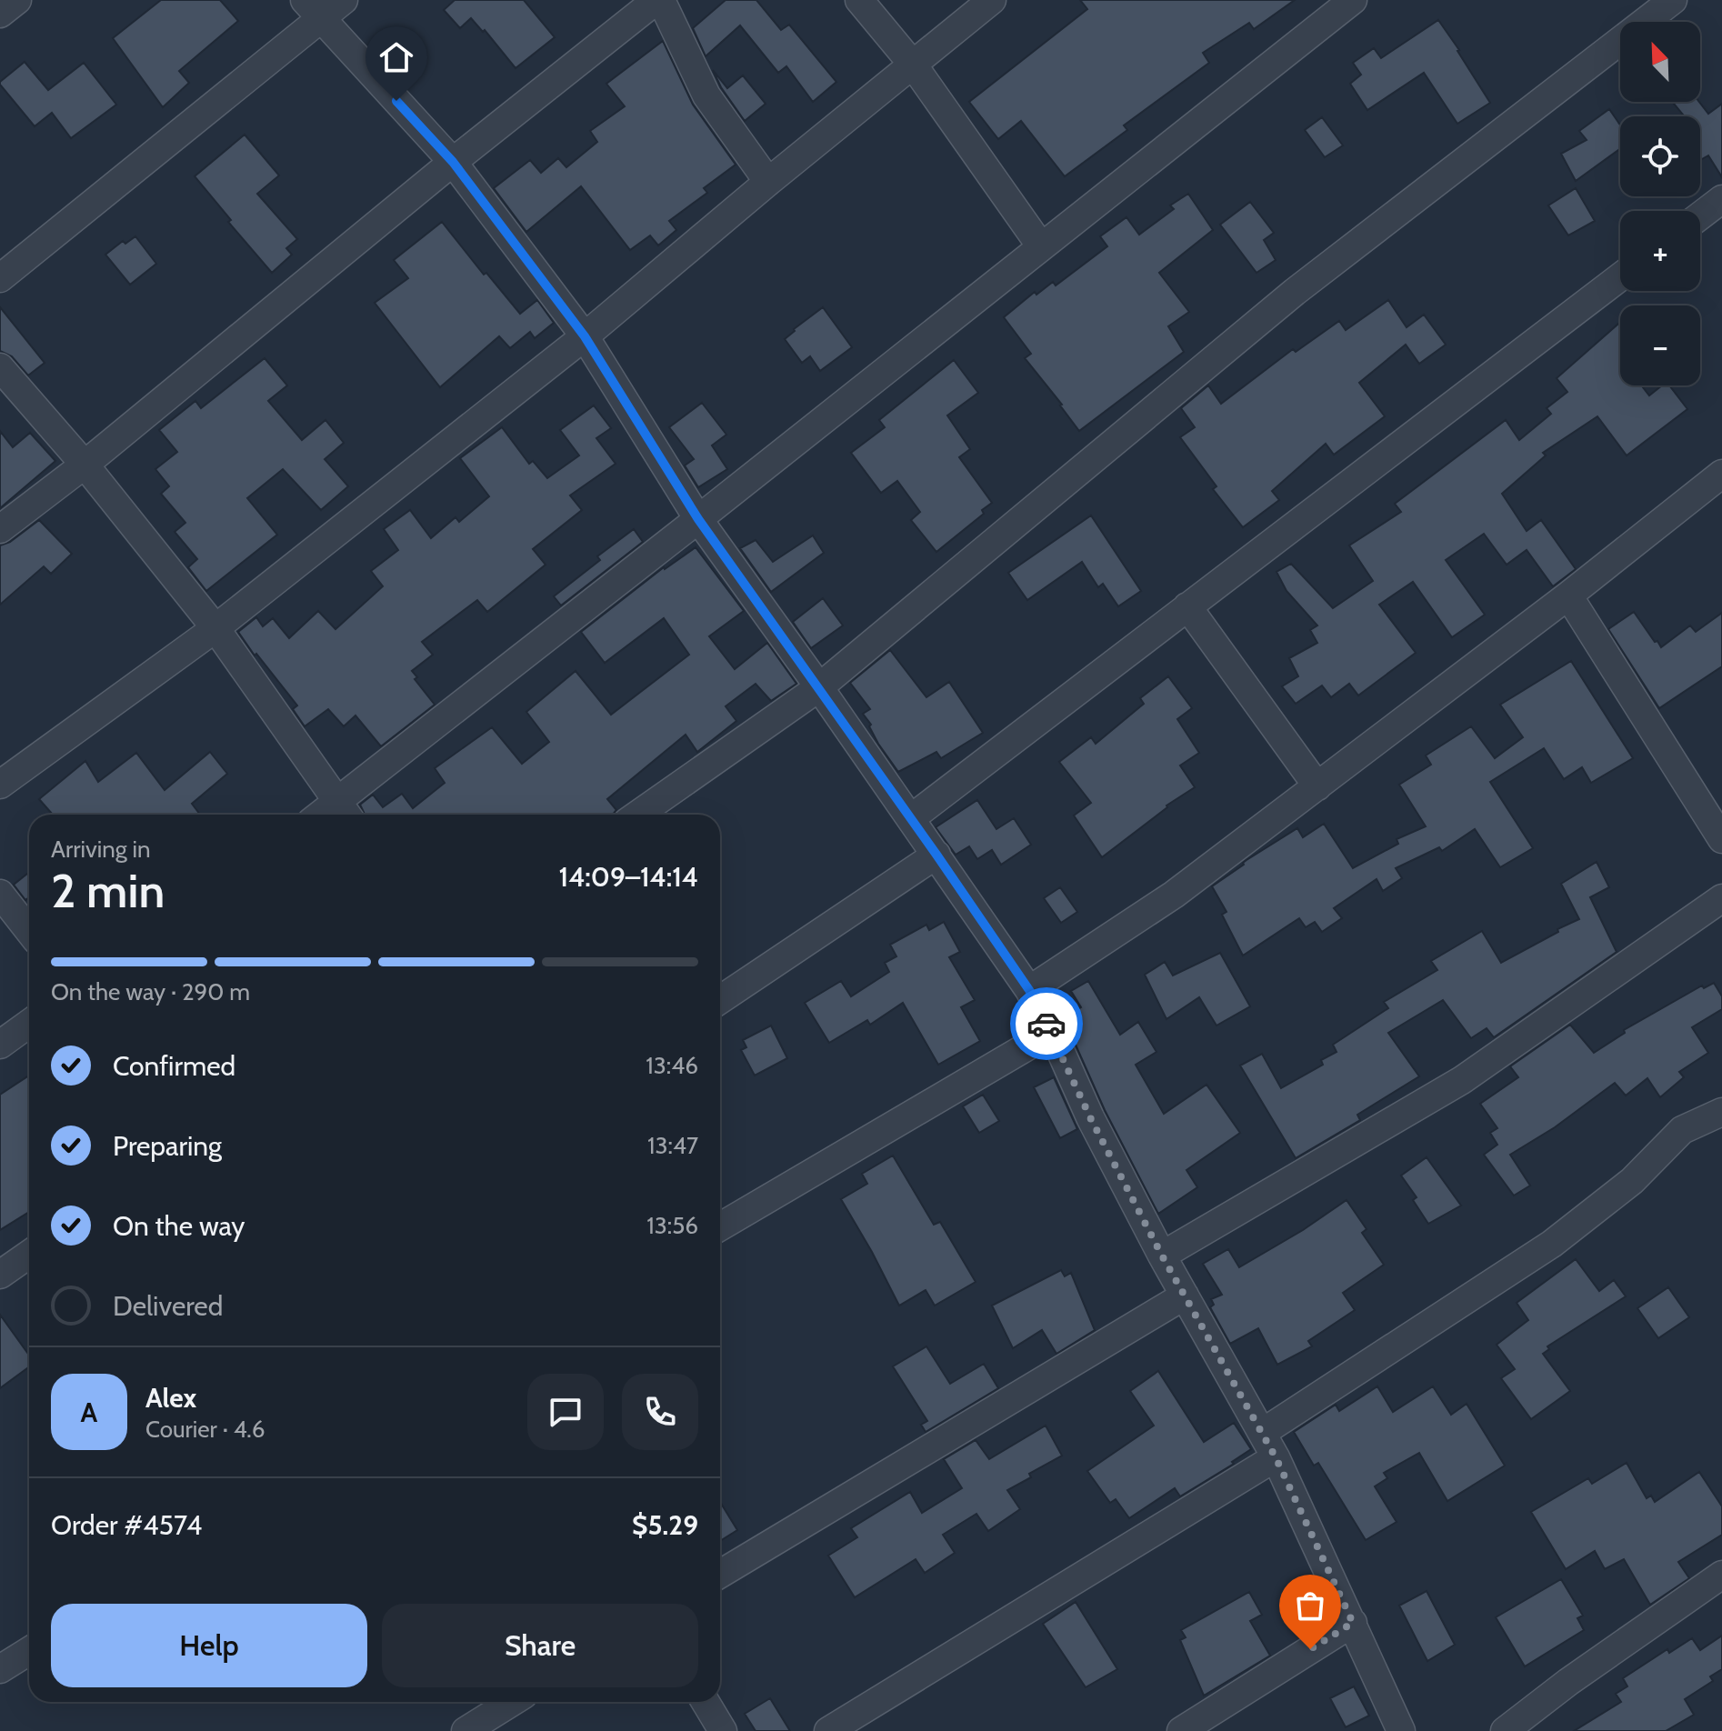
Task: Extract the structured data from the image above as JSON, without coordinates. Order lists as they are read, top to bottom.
{
  "north": "top left",
  "page": {
    "map_buttons": ["+", "−"],
    "heading": ["2 min", "Arriving in", "14:09–14:14"],
    "panel": [
      "Alex",
      "Courier · 4.6",
      "Order #4574",
      "$5.29"
    ],
    "bar": "On the way · 290 m",
    "list": [
      ["Confirmed", "13:46"],
      ["Preparing", "13:47"],
      ["On the way", "13:56"],
      "Delivered"
    ],
    "round": "A",
    "buttons": ["Help", "Share"]
  }
}
